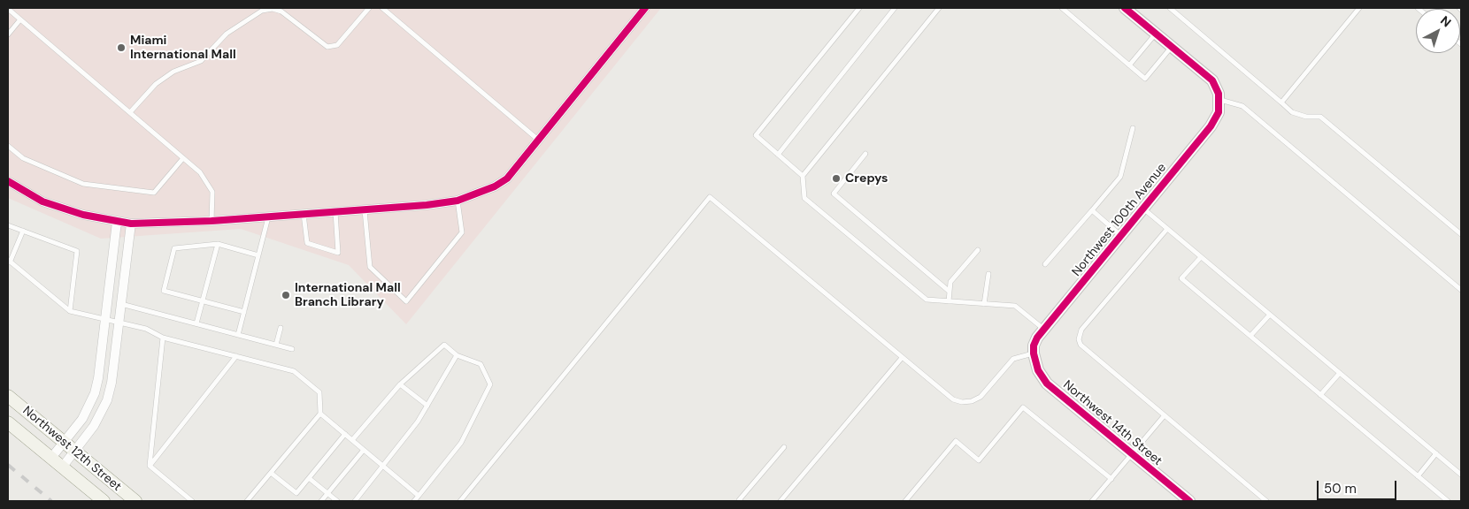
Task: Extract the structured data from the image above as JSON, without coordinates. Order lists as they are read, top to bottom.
{
  "streets": {
    "main road": ["Northwest 12th Street"],
    "street": ["Northwest 100th Avenue", "Northwest 14th Street"]
  },
  "crossings": [
    ["Northwest 100th Avenue", "Northwest 14th Street"]
  ],
  "places": ["Miami International Mall", "Crepys", "International Mall Branch Library"],
  "scale_bar": "50 m",
  "north": "top right"
}
